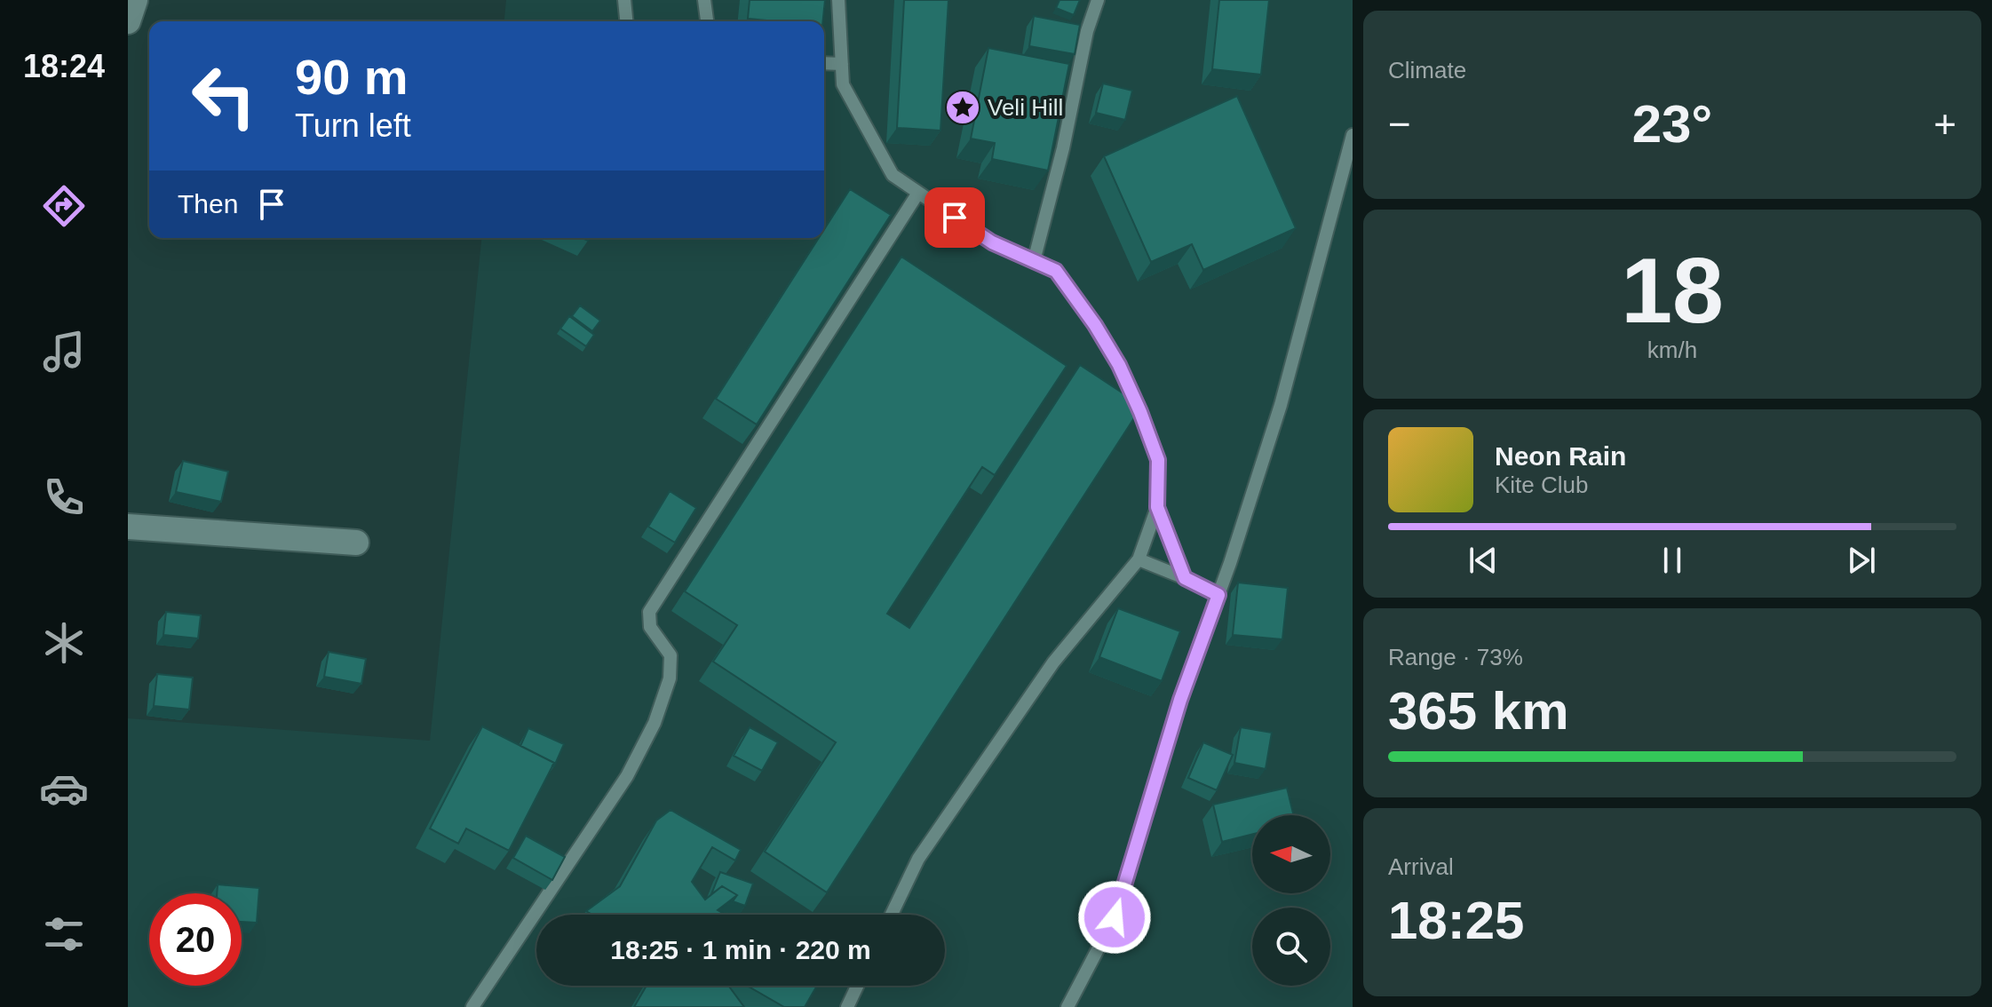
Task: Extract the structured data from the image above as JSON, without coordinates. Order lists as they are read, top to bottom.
{
  "places": {
    "place": ["Veli Hill"]
  },
  "north": "left",
  "page": {
    "tabs": "18:24",
    "tile": [
      "Climate",
      ["18", "km/h"],
      ["Range · 73%", "365 km"],
      ["Arrival", "18:25"]
    ],
    "turn": ["90 m", "Turn left"],
    "heat": ["−", "23°", "+"],
    "then": "Then",
    "song": ["Neon Rain", "Kite Club"],
    "limit": "20",
    "trip": "18:25 · 1 min · 220 m"
  }
}
